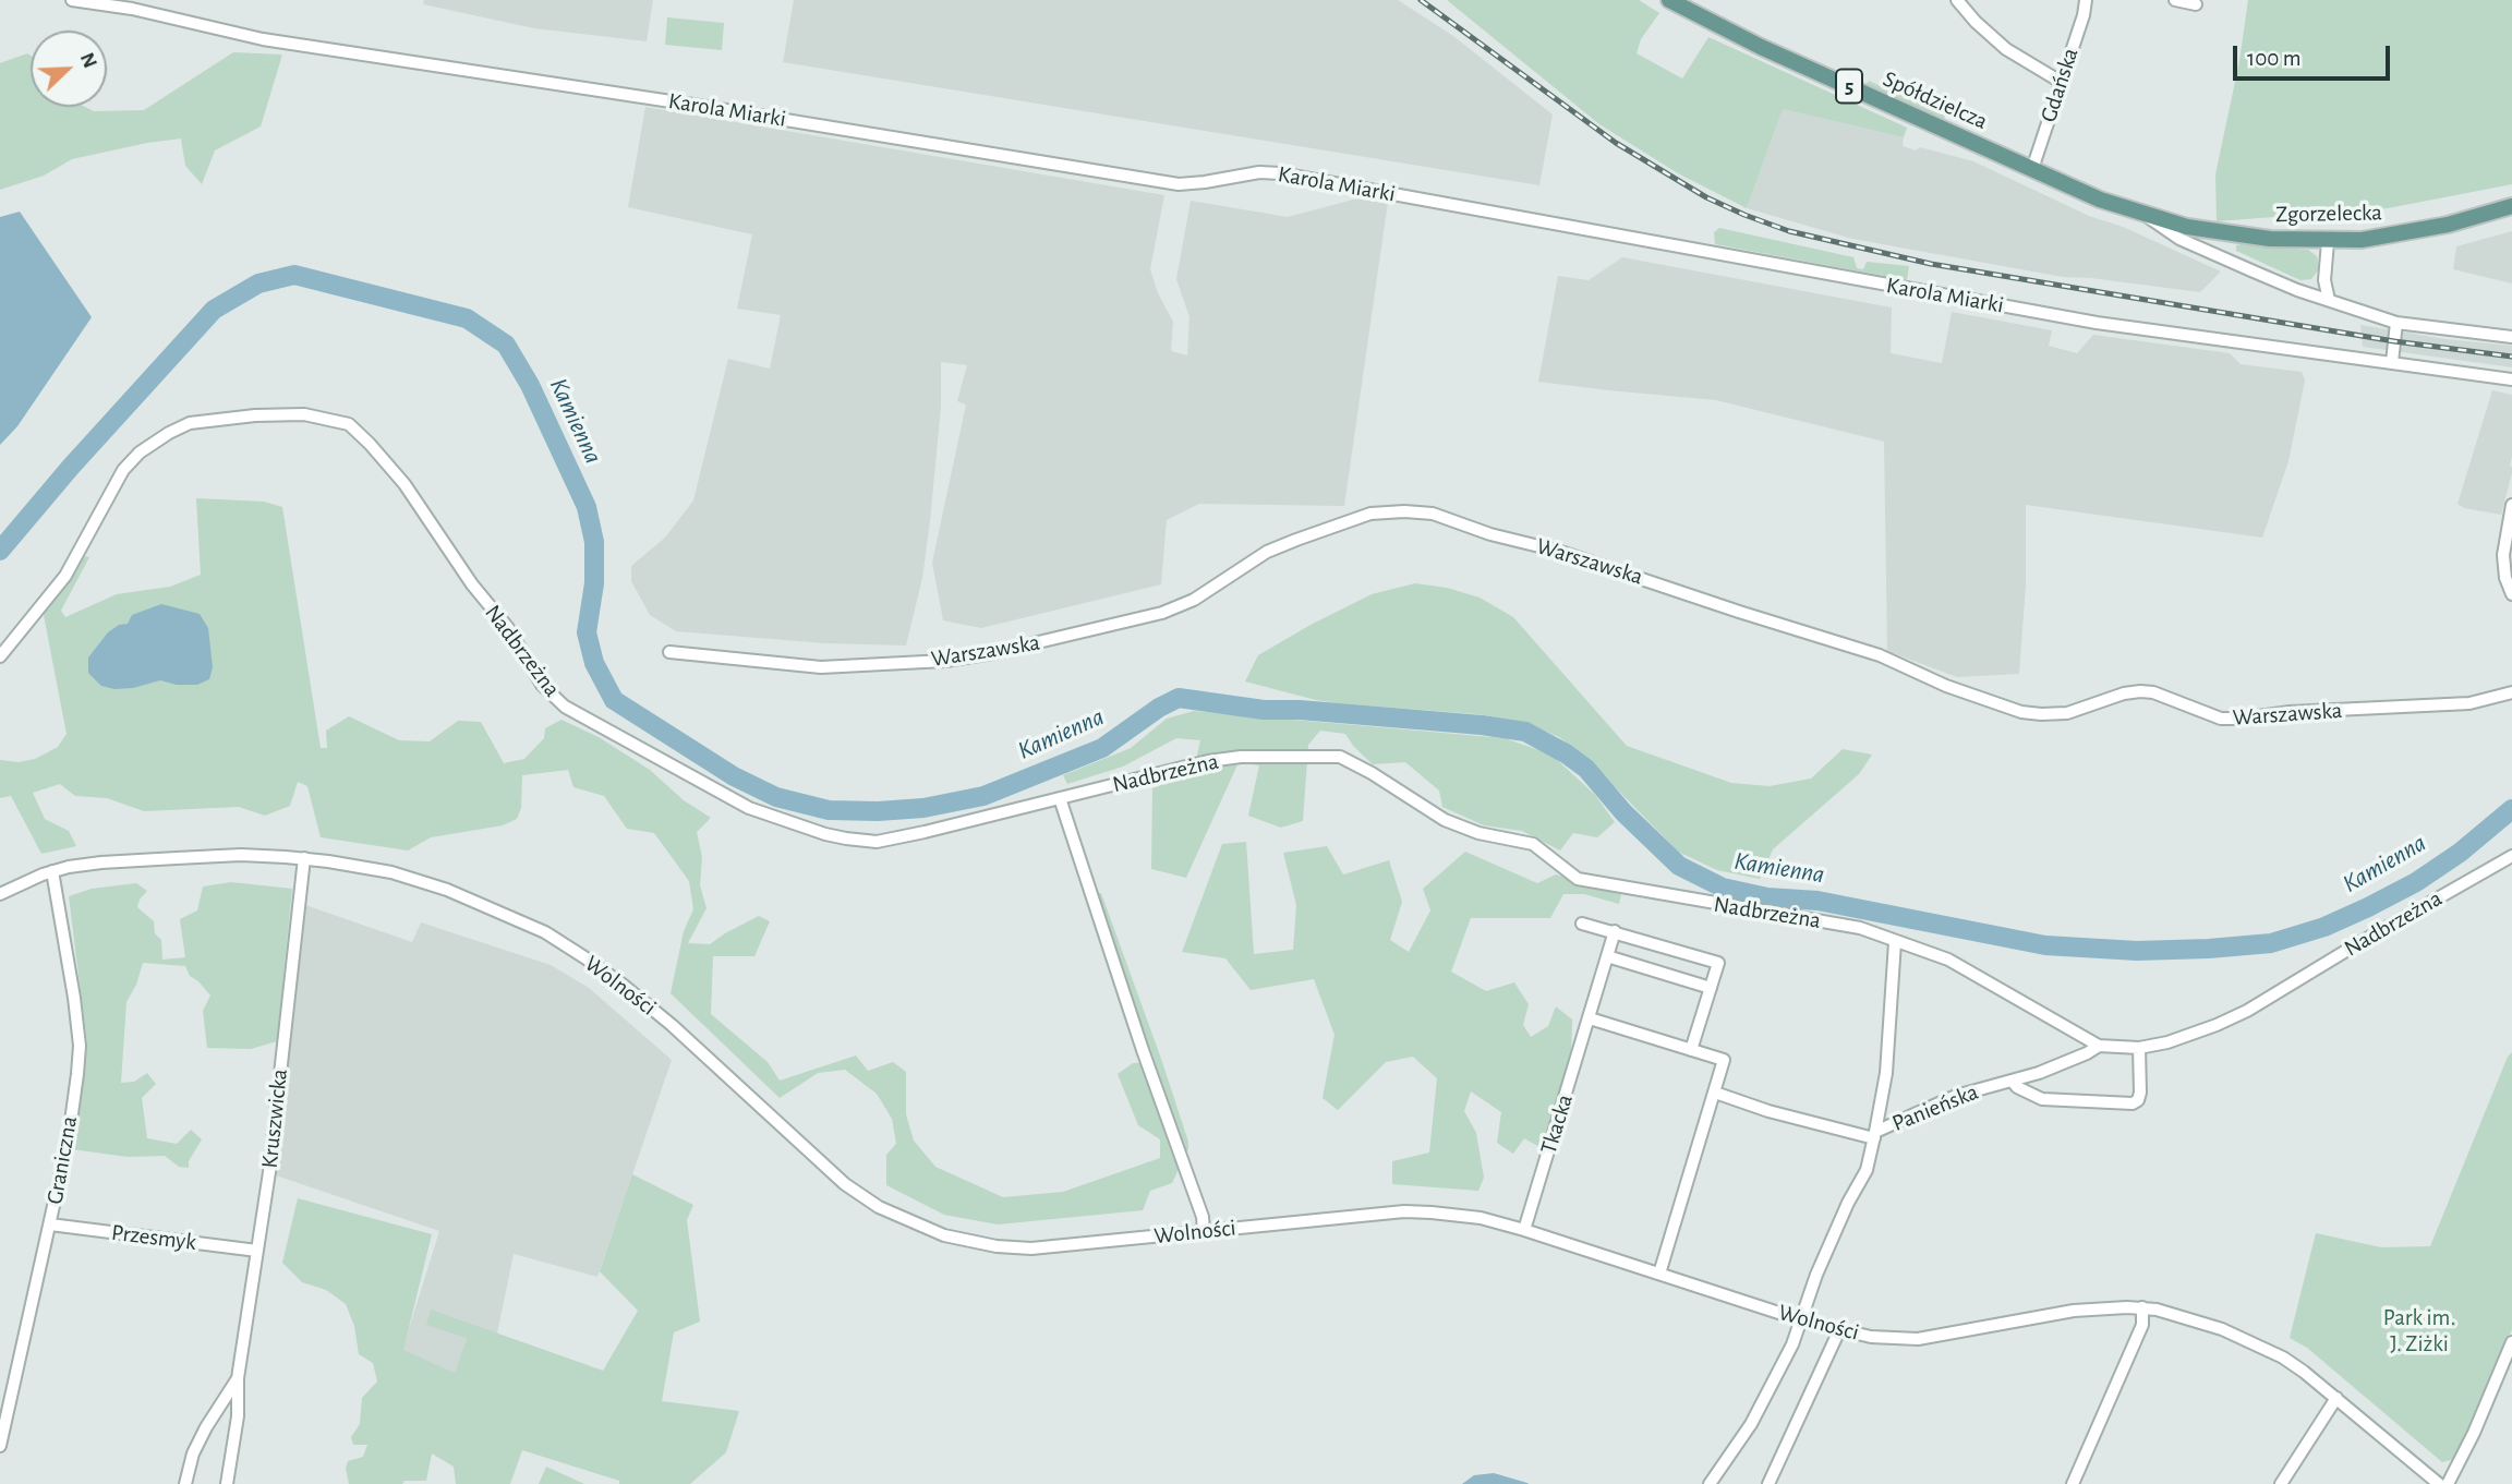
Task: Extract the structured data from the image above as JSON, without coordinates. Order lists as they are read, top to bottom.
{
  "streets": {
    "main road": ["5", "Spółdzielcza", "Zgorzelecka"],
    "street": [
      "Gdańska",
      "Karola Miarki",
      "Warszawska",
      "Nadbrzeżna",
      "Wolności",
      "Panieńska",
      "Kruszwicka",
      "Tkacka",
      "Graniczna",
      "Przesmyk"
    ]
  },
  "crossings": [
    ["Gdańska", "Spółdzielcza"],
    ["Spółdzielcza", "Zgorzelecka"],
    ["Nadbrzeżna", "Panieńska"],
    ["Wolności", "Panieńska"],
    ["Wolności", "Kruszwicka"],
    ["Wolności", "Tkacka"],
    ["Wolności", "Graniczna"],
    ["Kruszwicka", "Przesmyk"],
    ["Graniczna", "Przesmyk"]
  ],
  "water": ["Kamienna"],
  "parks": ["Park im. J. Ziżki"],
  "scale_bar": "100 m",
  "north": "top right"
}
